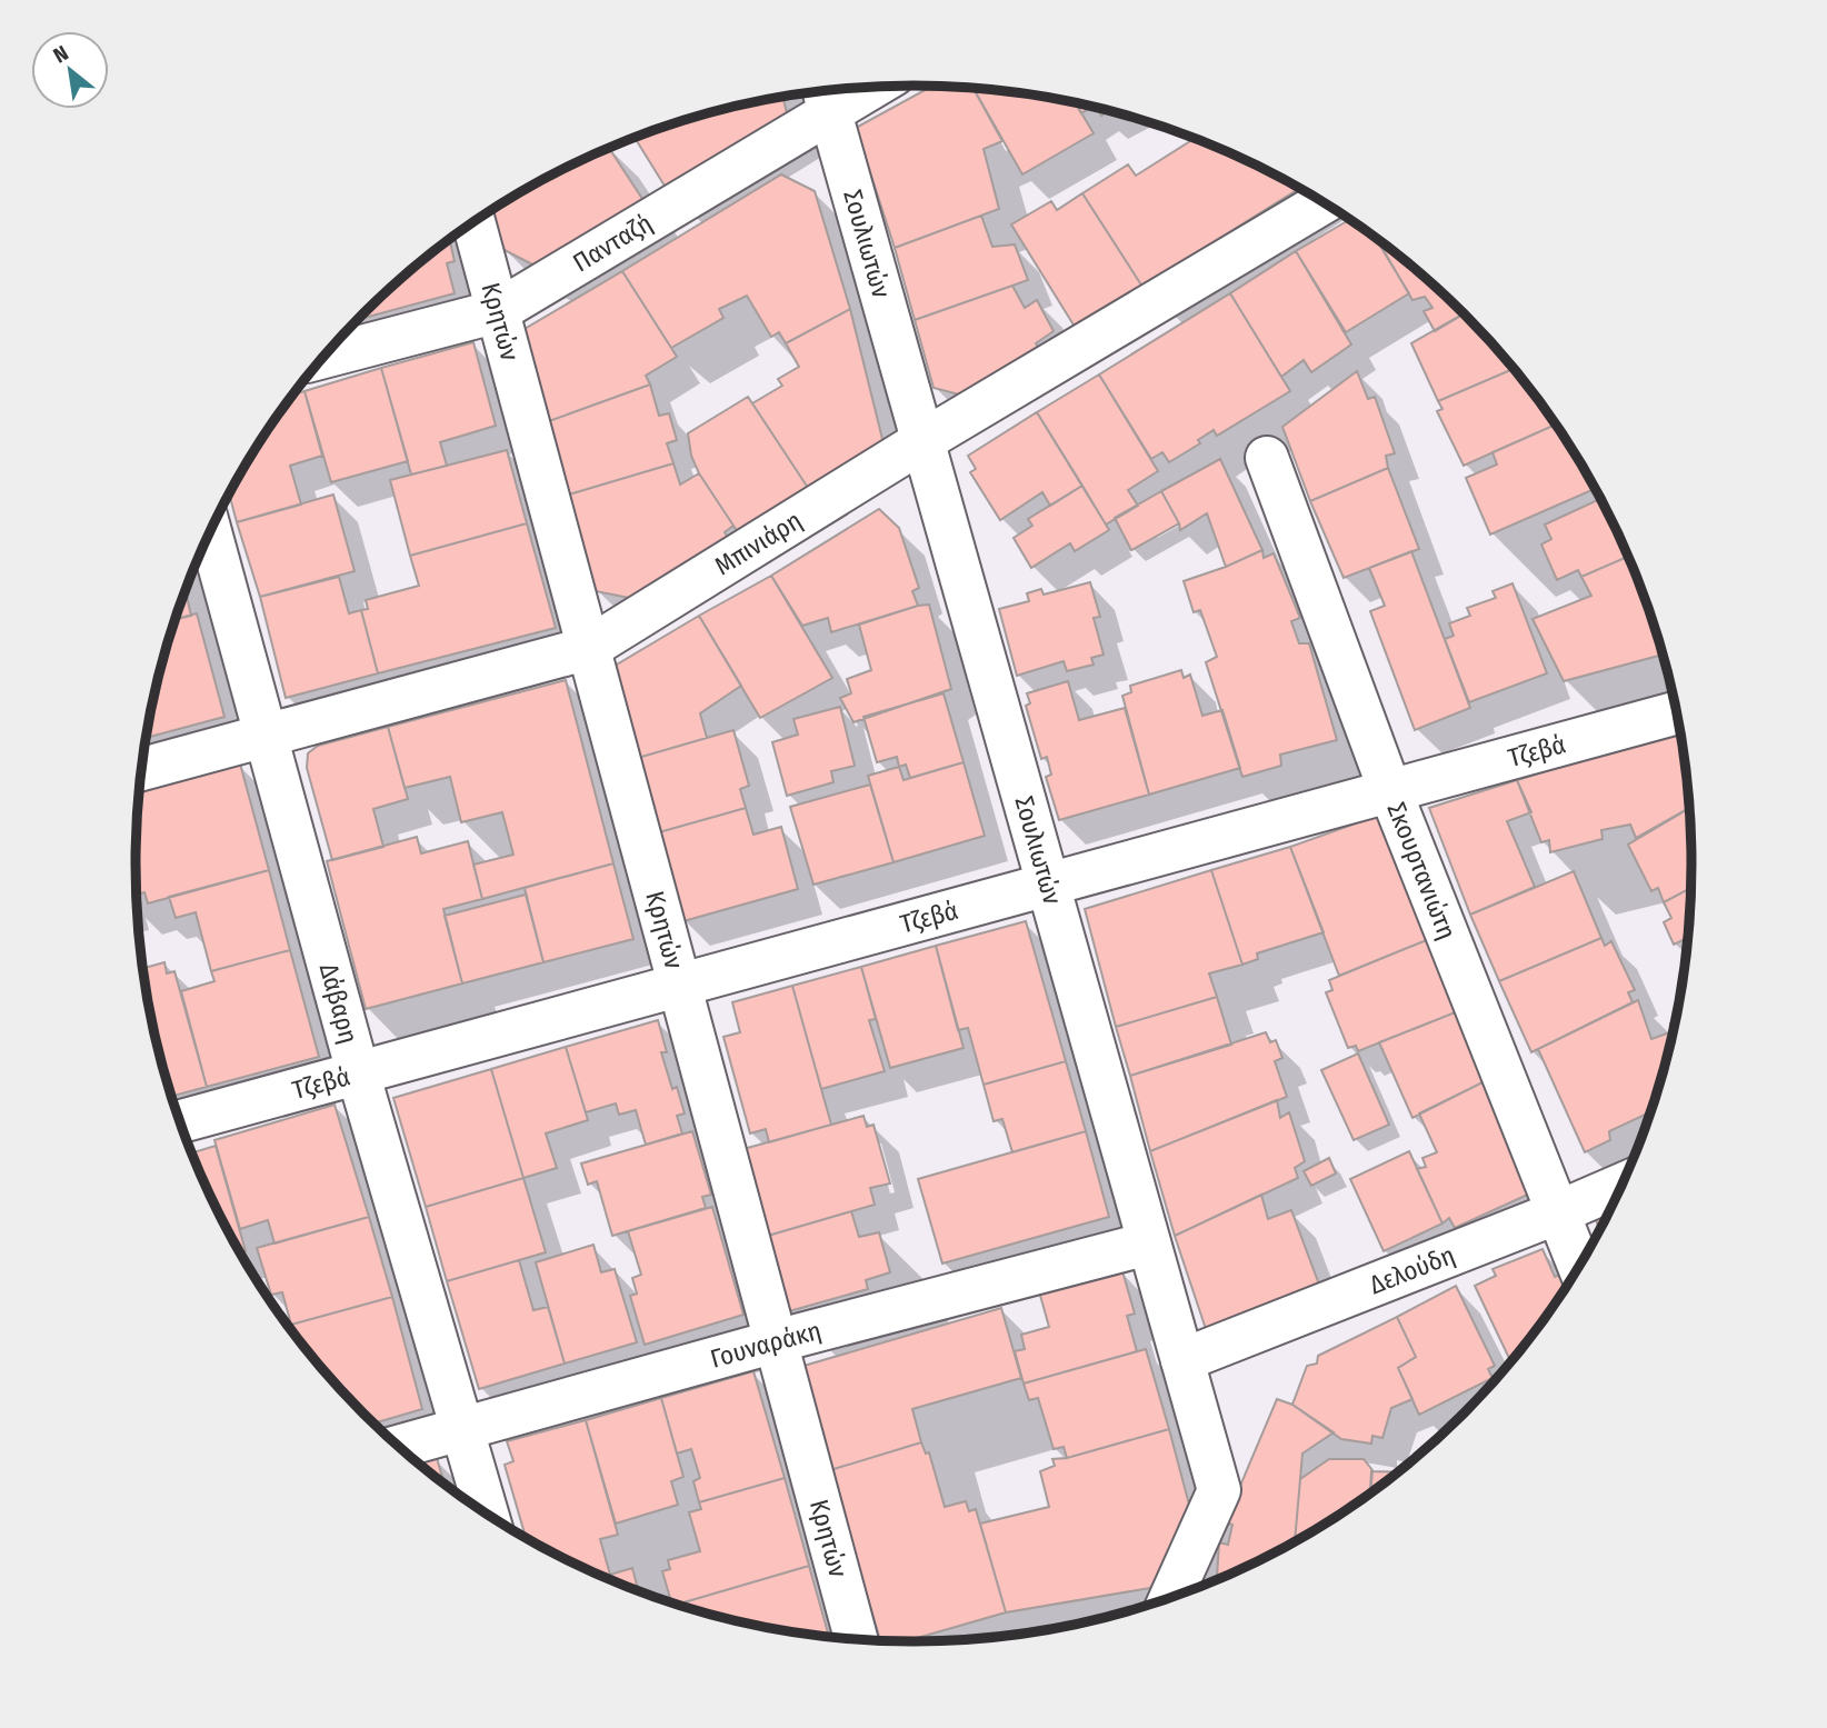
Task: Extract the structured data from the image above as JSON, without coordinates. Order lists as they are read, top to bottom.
{
  "streets": {
    "street": [
      "Πανταζή",
      "Σουλιωτών",
      "Κρητών",
      "Μπινιάρη",
      "Τζεβά",
      "Σκουρτανιώτη",
      "Δάβαρη",
      "Δελούδη",
      "Γουναράκη"
    ]
  },
  "crossings": [
    ["Πανταζή", "Σουλιωτών"],
    ["Πανταζή", "Κρητών"],
    ["Σουλιωτών", "Μπινιάρη"],
    ["Σουλιωτών", "Τζεβά"],
    ["Σουλιωτών", "Δελούδη"],
    ["Σουλιωτών", "Γουναράκη"],
    ["Κρητών", "Μπινιάρη"],
    ["Κρητών", "Τζεβά"],
    ["Κρητών", "Γουναράκη"],
    ["Μπινιάρη", "Δάβαρη"],
    ["Τζεβά", "Σκουρτανιώτη"],
    ["Τζεβά", "Δάβαρη"],
    ["Σκουρτανιώτη", "Δελούδη"],
    ["Δάβαρη", "Γουναράκη"]
  ],
  "north": "top left"
}
